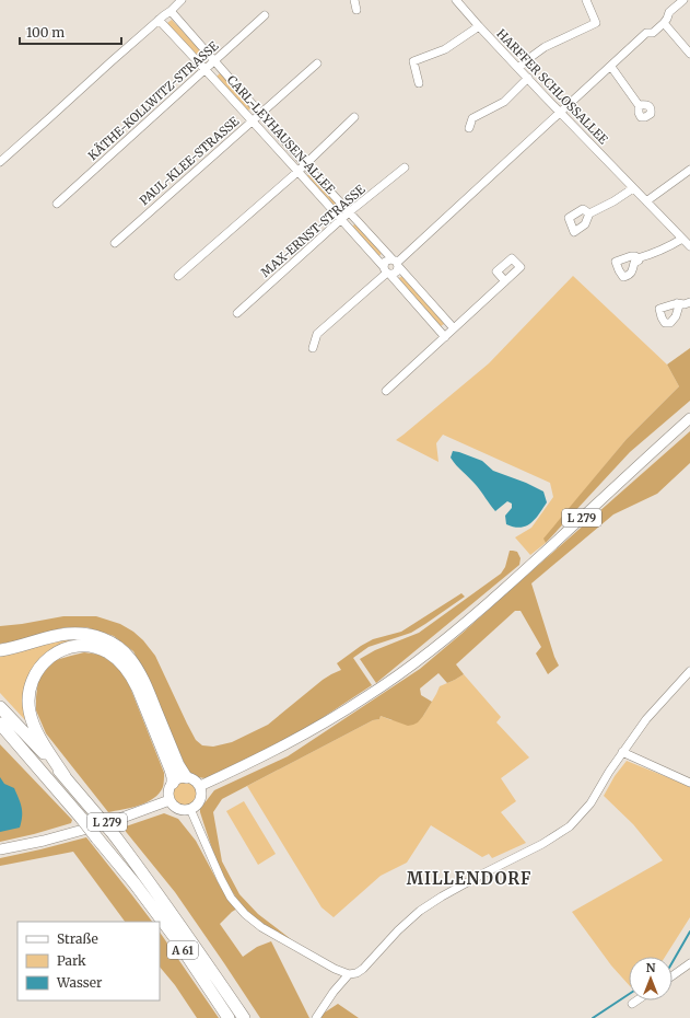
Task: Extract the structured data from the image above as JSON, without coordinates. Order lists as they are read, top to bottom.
{
  "streets": {
    "highway": ["A 61"],
    "main road": ["L 279"],
    "street": [
      "HARFFER SCHLOSSALLEE",
      "KÄTHE-KOLLWITZ-STRASSE",
      "CARL-LEYHAUSEN-ALLEE",
      "PAUL-KLEE-STRASSE",
      "MAX-ERNST-STRASSE"
    ]
  },
  "crossings": [
    ["KÄTHE-KOLLWITZ-STRASSE", "CARL-LEYHAUSEN-ALLEE"],
    ["CARL-LEYHAUSEN-ALLEE", "PAUL-KLEE-STRASSE"],
    ["CARL-LEYHAUSEN-ALLEE", "MAX-ERNST-STRASSE"]
  ],
  "districts": ["MILLENDORF"],
  "legend": ["Straße", "Park", "Wasser"],
  "scale_bar": "100 m",
  "north": "top"
}
